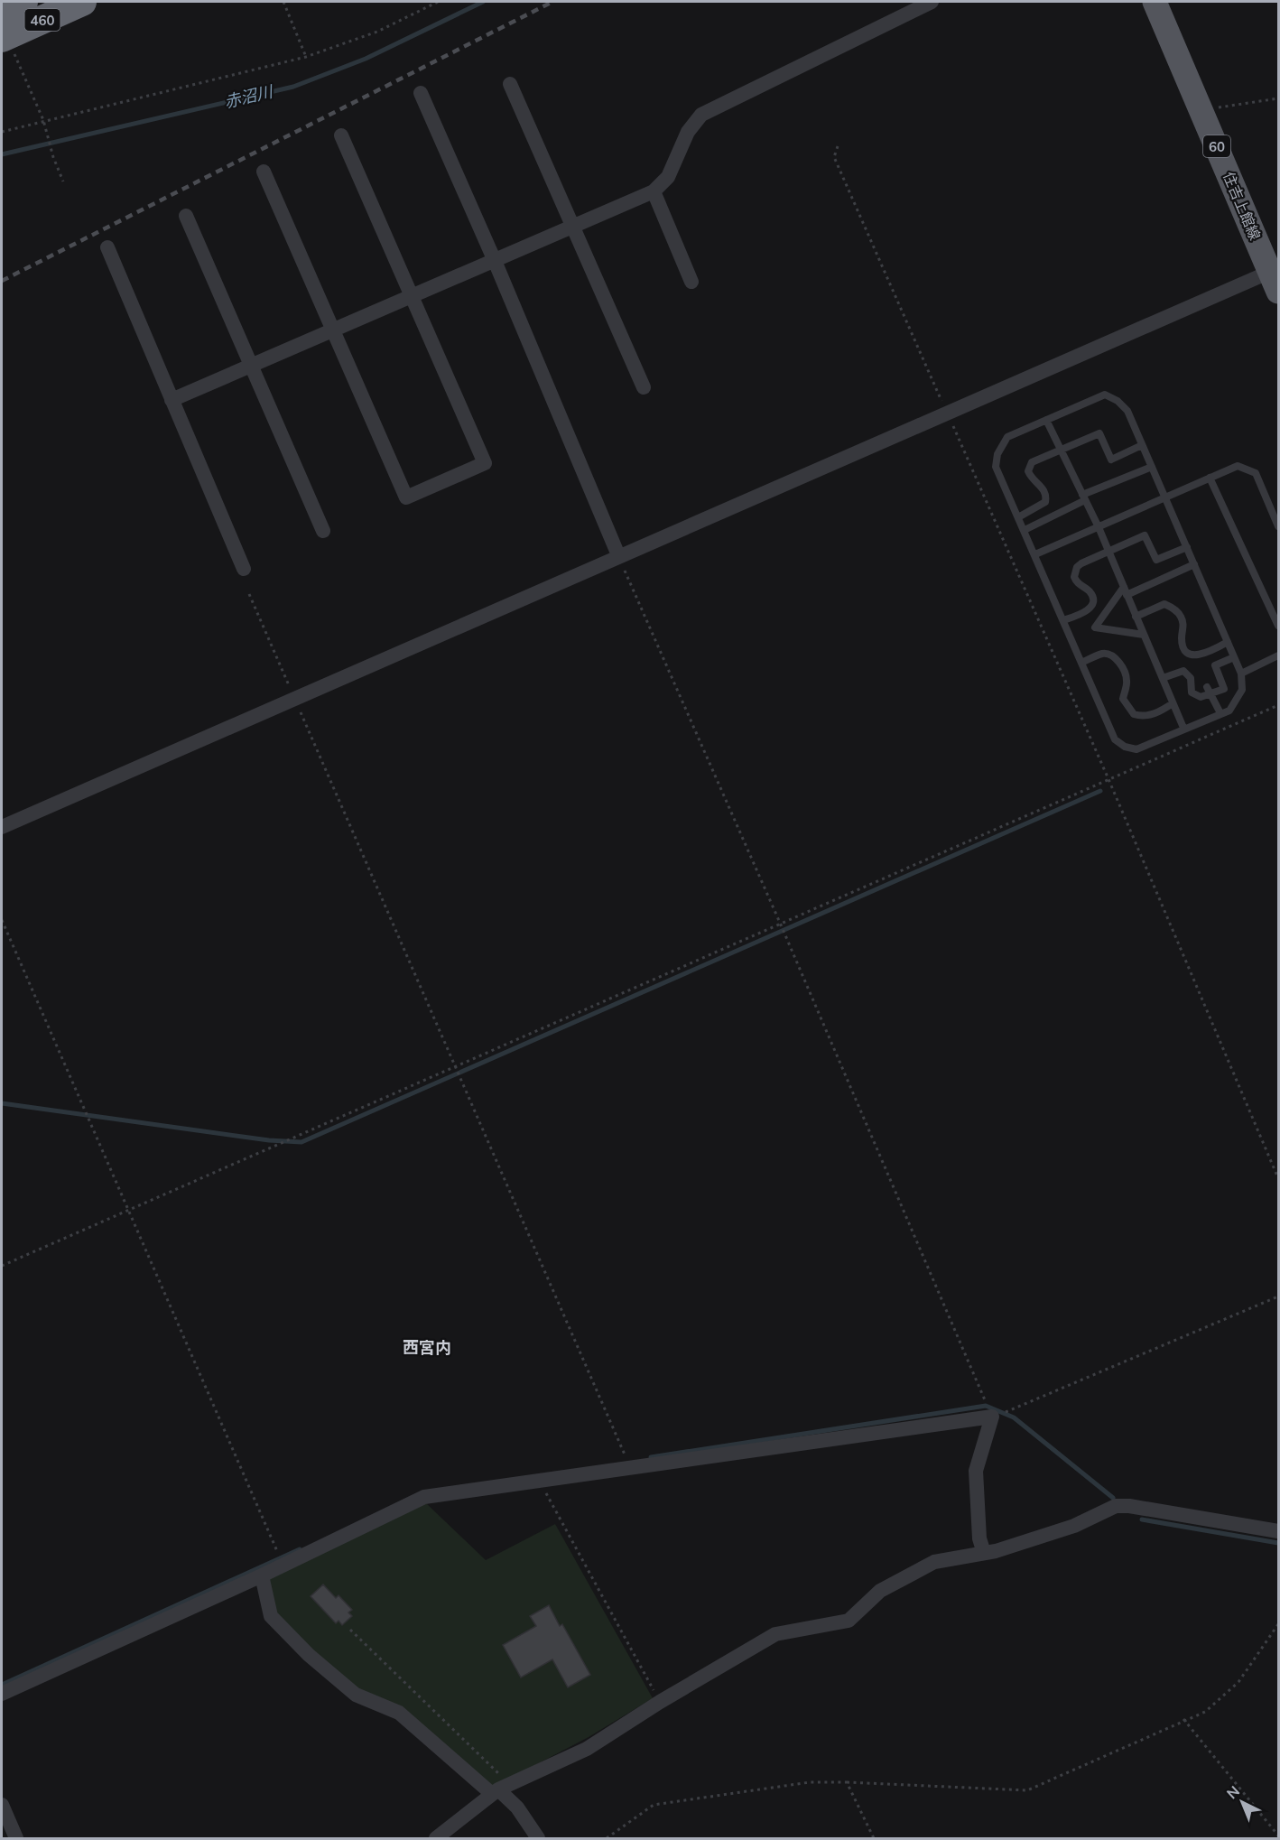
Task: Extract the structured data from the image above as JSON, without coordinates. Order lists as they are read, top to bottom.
{
  "streets": {
    "highway": ["460"],
    "main road": ["60", "住吉上館線"]
  },
  "districts": ["西宮内"],
  "water": ["赤沼川"],
  "north": "top left"
}
